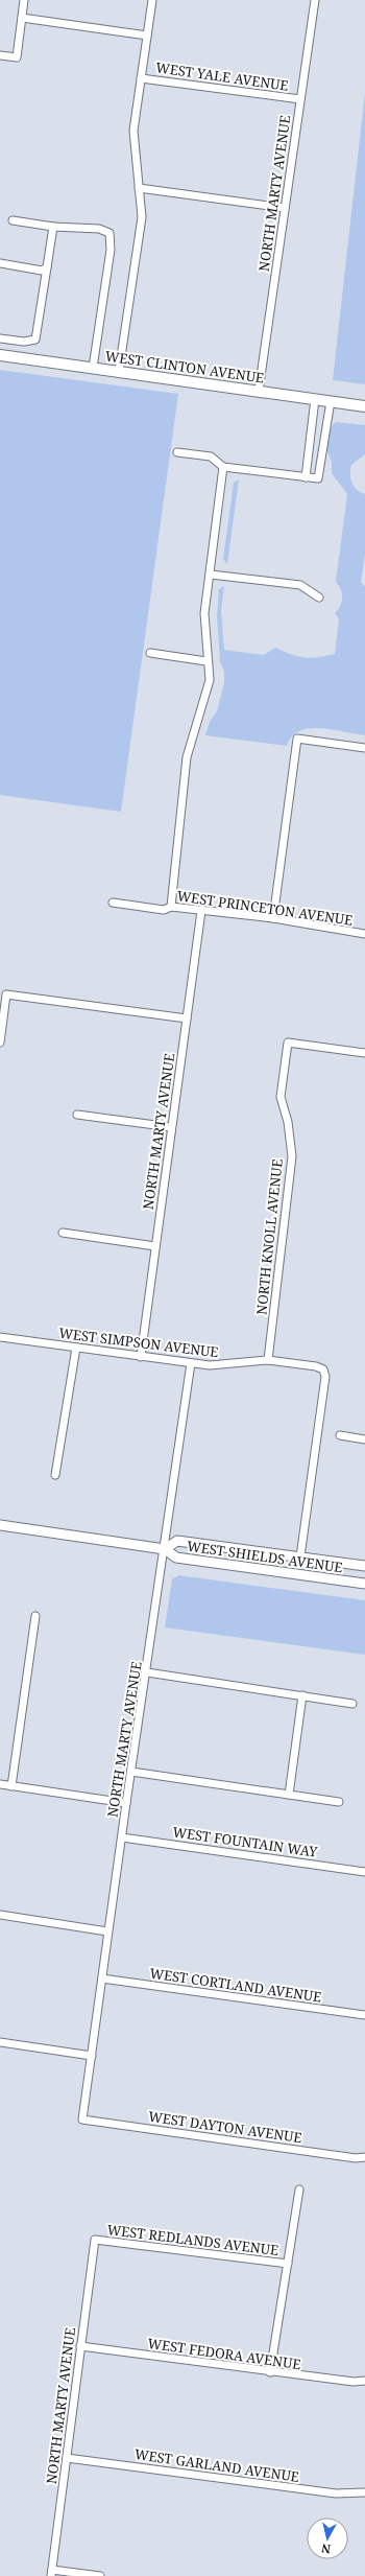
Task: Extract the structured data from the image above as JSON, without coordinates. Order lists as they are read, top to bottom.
{
  "streets": {
    "main road": ["WEST CLINTON AVENUE"],
    "street": [
      "WEST YALE AVENUE",
      "NORTH MARTY AVENUE",
      "WEST PRINCETON AVENUE",
      "NORTH KNOLL AVENUE",
      "WEST SIMPSON AVENUE",
      "WEST SHIELDS AVENUE",
      "WEST FOUNTAIN WAY",
      "WEST CORTLAND AVENUE",
      "WEST DAYTON AVENUE",
      "WEST REDLANDS AVENUE",
      "WEST FEDORA AVENUE",
      "WEST GARLAND AVENUE"
    ]
  },
  "crossings": [
    ["WEST YALE AVENUE", "NORTH MARTY AVENUE"],
    ["NORTH MARTY AVENUE", "WEST CLINTON AVENUE"],
    ["NORTH MARTY AVENUE", "WEST PRINCETON AVENUE"],
    ["NORTH MARTY AVENUE", "WEST SIMPSON AVENUE"],
    ["NORTH MARTY AVENUE", "WEST SHIELDS AVENUE"],
    ["NORTH MARTY AVENUE", "WEST FOUNTAIN WAY"],
    ["NORTH MARTY AVENUE", "WEST CORTLAND AVENUE"],
    ["NORTH MARTY AVENUE", "WEST DAYTON AVENUE"],
    ["NORTH MARTY AVENUE", "WEST REDLANDS AVENUE"],
    ["NORTH MARTY AVENUE", "WEST FEDORA AVENUE"],
    ["NORTH MARTY AVENUE", "WEST GARLAND AVENUE"],
    ["NORTH KNOLL AVENUE", "WEST SIMPSON AVENUE"],
    ["WEST SIMPSON AVENUE", "WEST SHIELDS AVENUE"]
  ],
  "north": "bottom"
}
